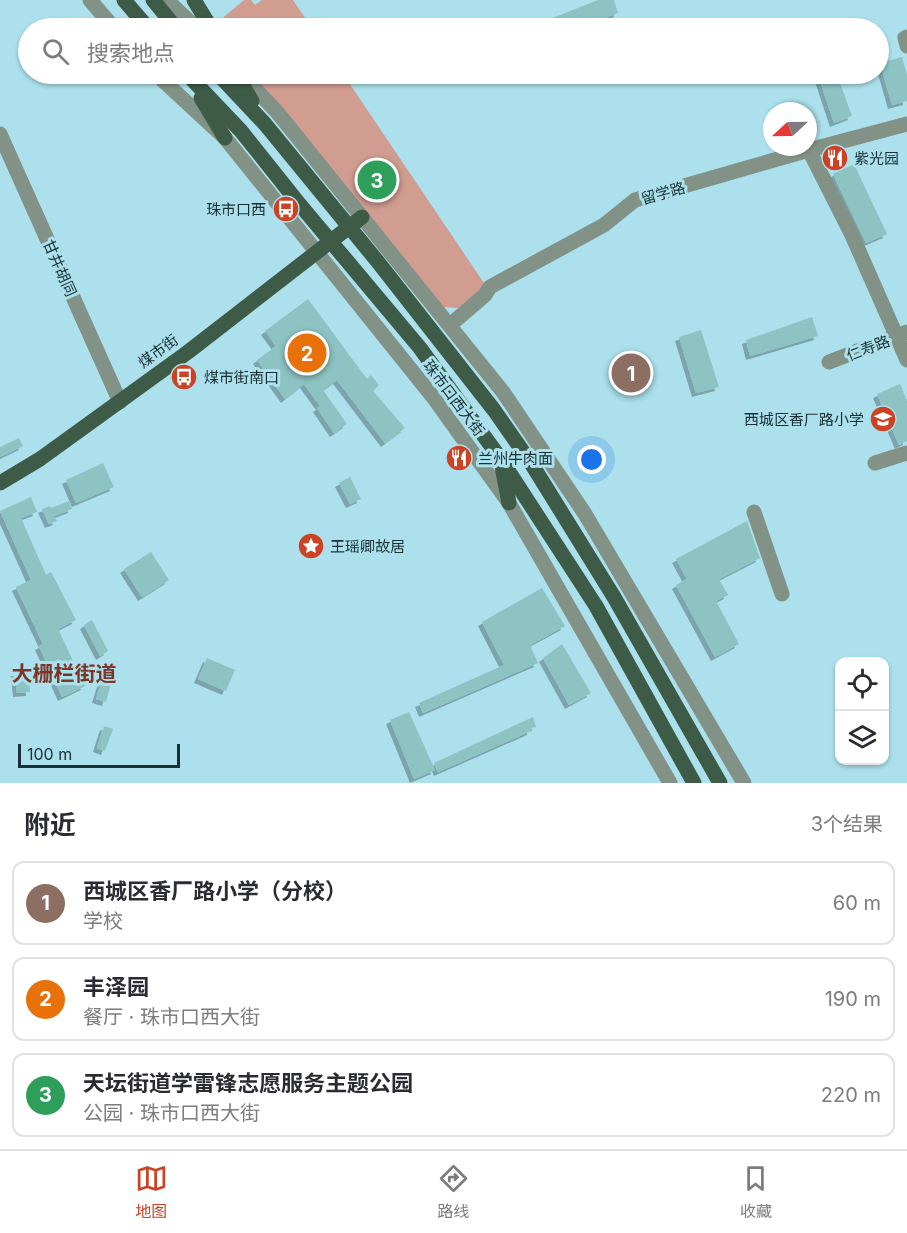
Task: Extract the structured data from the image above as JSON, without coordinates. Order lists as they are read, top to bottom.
{
  "streets": {
    "main road": ["煤市街", "珠市口西大街"],
    "street": ["留学路", "甘井胡同", "仁寿路"]
  },
  "crossings": [
    ["甘井胡同", "煤市街"],
    ["煤市街", "珠市口西大街"]
  ],
  "districts": ["大栅栏街道"],
  "places": {
    "restaurant": ["紫光园", "兰州牛肉面"],
    "bus stop": ["珠市口西", "煤市街南口"],
    "school or university": ["西城区香厂路小学"],
    "place": ["王瑶卿故居"]
  },
  "scale_bar": "100 m",
  "north": "left",
  "page": {
    "search": "搜索地点",
    "pins": ["3", "2", "1"],
    "scale": "100 m",
    "heading": ["附近", "3个结果"],
    "list": [
      {
        "mark": "1",
        "name": "西城区香厂路小学（分校）",
        "note": "学校",
        "value": "60 m"
      },
      {
        "mark": "2",
        "name": "丰泽园",
        "note": "餐厅 · 珠市口西大街",
        "value": "190 m"
      },
      {
        "mark": "3",
        "name": "天坛街道学雷锋志愿服务主题公园",
        "note": "公园 · 珠市口西大街",
        "value": "220 m"
      }
    ],
    "nav": ["地图", "路线", "收藏"]
  }
}
